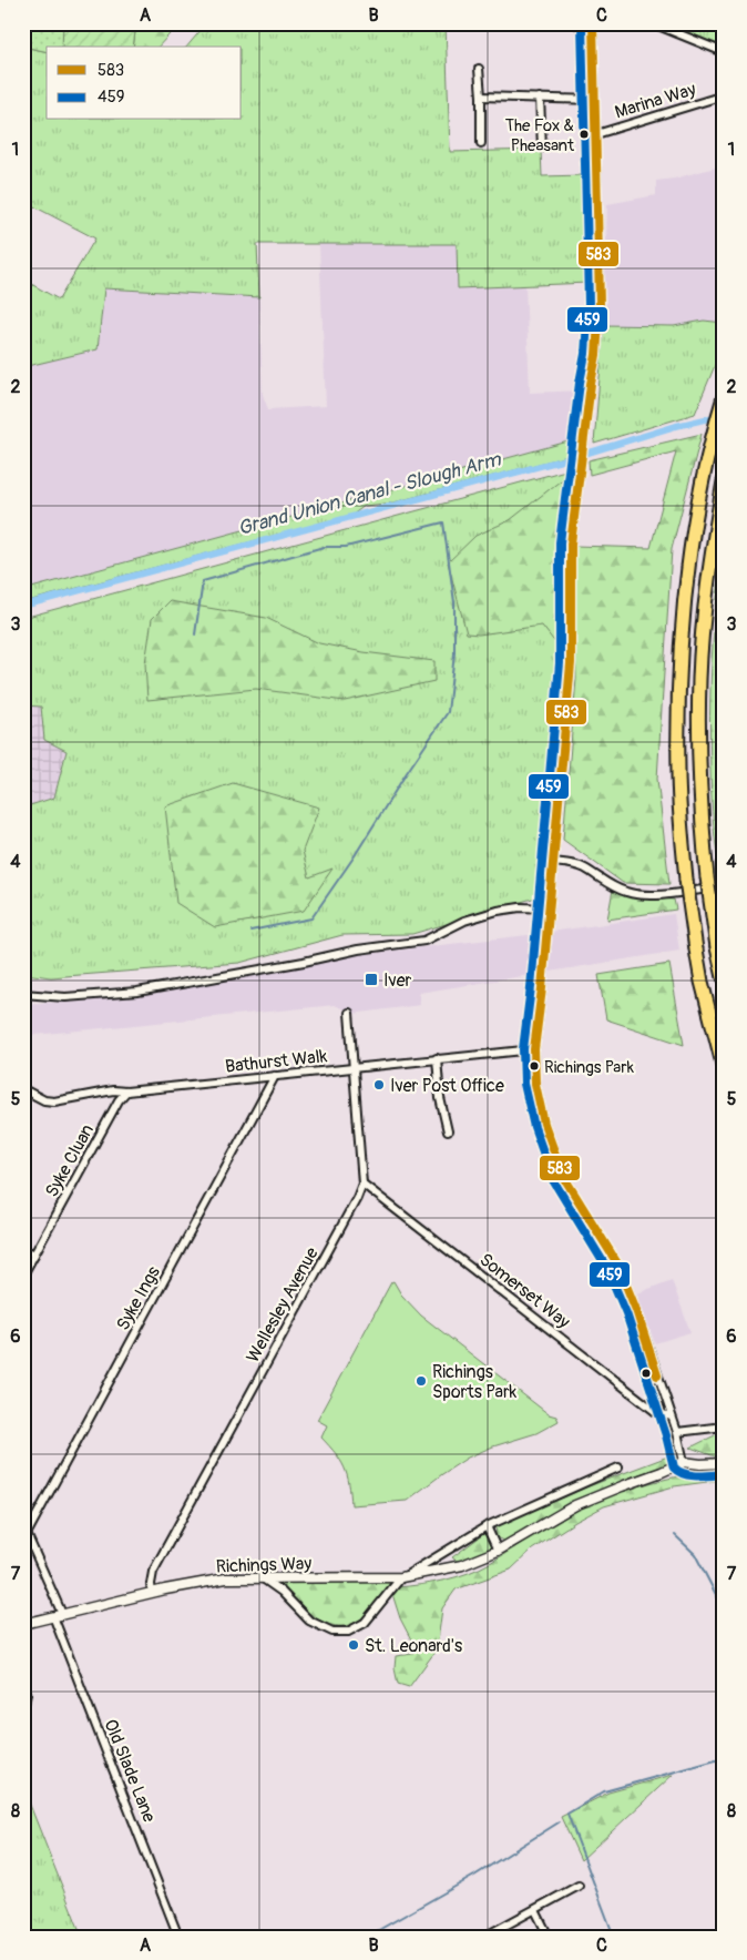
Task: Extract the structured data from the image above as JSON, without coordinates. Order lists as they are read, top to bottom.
{
  "streets": {
    "street": [
      "Marina Way",
      "Bathurst Walk",
      "Syke Cluan",
      "Somerset Way",
      "Syke Ings",
      "Wellesley Avenue",
      "Richings Way",
      "Old Slade Lane"
    ]
  },
  "crossings": [
    ["Bathurst Walk", "Syke Cluan"],
    ["Bathurst Walk", "Syke Ings"],
    ["Bathurst Walk", "Wellesley Avenue"],
    ["Somerset Way", "Wellesley Avenue"],
    ["Wellesley Avenue", "Richings Way"],
    ["Richings Way", "Old Slade Lane"]
  ],
  "water": ["Grand Union Canal - Slough Arm"],
  "places": {
    "other": [
      "The Fox & Pheasant",
      "Richings Park",
      "Iver Post Office",
      "Richings Sports Park",
      "St. Leonard's"
    ],
    "transit": ["Iver"]
  },
  "lines": ["transit line 583", "transit line 459"],
  "legend": ["583", "459"],
  "grid": {
    "columns": ["A", "B", "C"],
    "rows": [
      "1",
      "2",
      "3",
      "4",
      "5",
      "6",
      "7",
      "8"
    ]
  }
}
